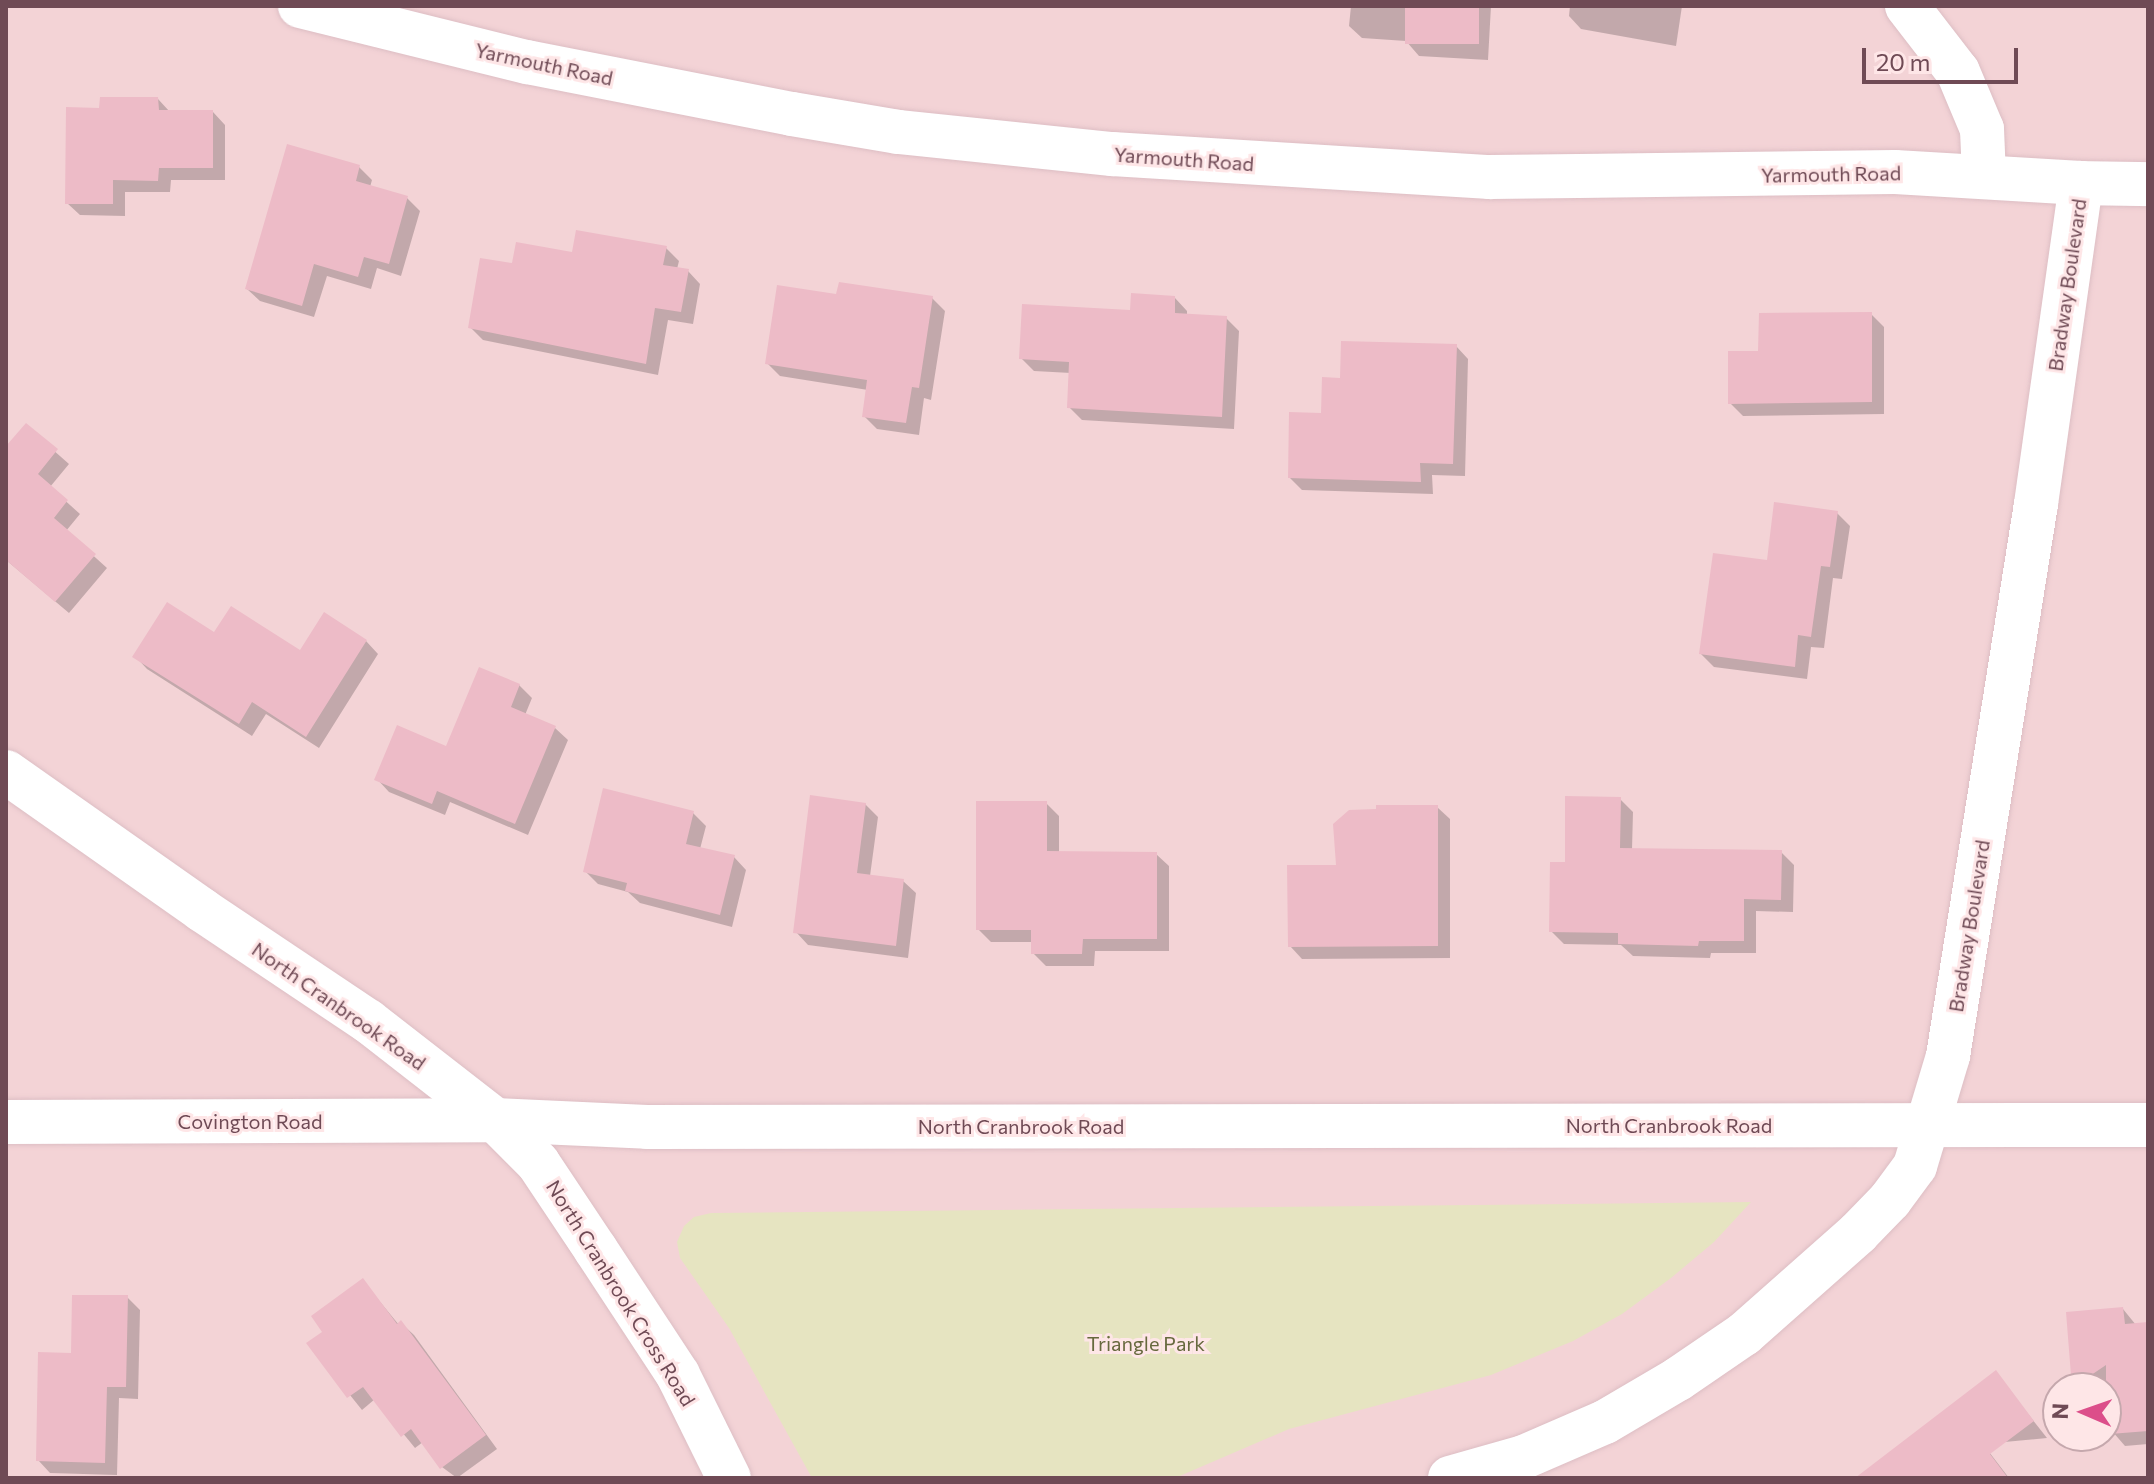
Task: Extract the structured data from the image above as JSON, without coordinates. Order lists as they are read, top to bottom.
{
  "streets": {
    "street": [
      "Yarmouth Road",
      "Bradway Boulevard",
      "North Cranbrook Road",
      "Covington Road",
      "North Cranbrook Cross Road"
    ]
  },
  "crossings": [
    ["Yarmouth Road", "Bradway Boulevard"],
    ["Bradway Boulevard", "North Cranbrook Road"],
    ["North Cranbrook Road", "Covington Road"],
    ["North Cranbrook Road", "North Cranbrook Cross Road"],
    ["Covington Road", "North Cranbrook Cross Road"]
  ],
  "parks": ["Triangle Park"],
  "scale_bar": "20 m",
  "north": "left"
}
